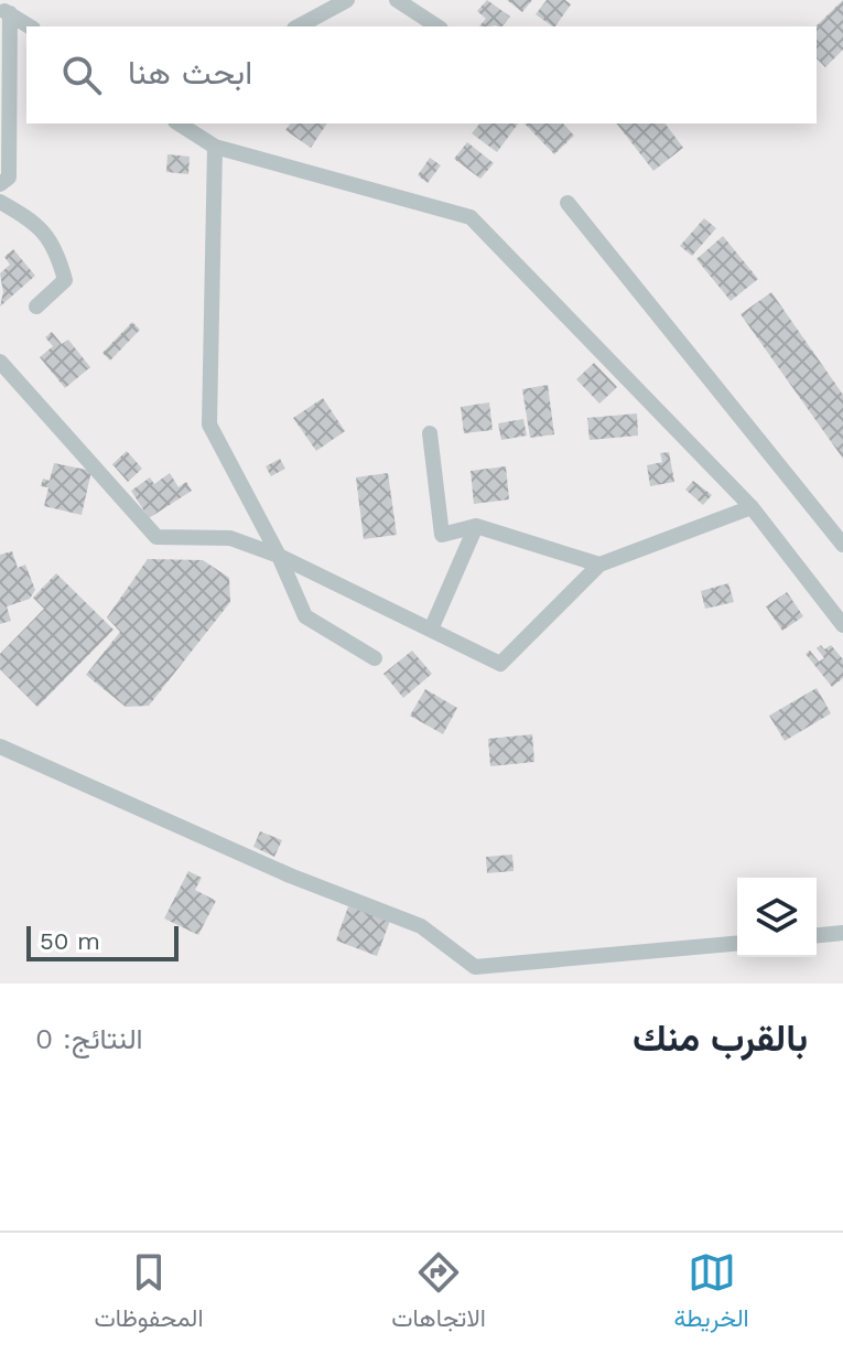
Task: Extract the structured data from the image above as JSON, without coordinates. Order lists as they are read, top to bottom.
{
  "scale_bar": "50 m",
  "page": {
    "search": "ابحث هنا",
    "scale": "50 m",
    "heading": ["بالقرب منك", "النتائج: 0"],
    "nav": ["الخريطة", "الاتجاهات", "المحفوظات"]
  }
}
